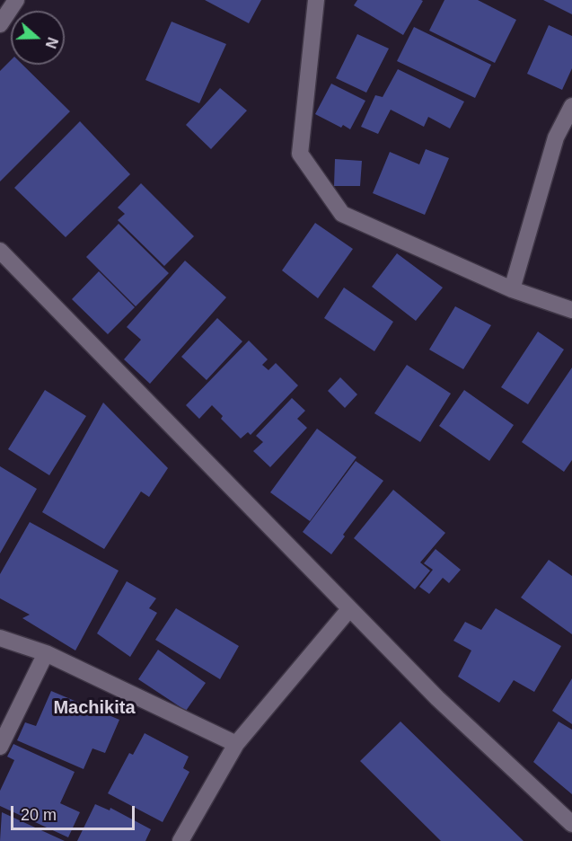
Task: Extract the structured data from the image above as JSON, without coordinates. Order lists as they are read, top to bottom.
{
  "districts": ["Machikita"],
  "scale_bar": "20 m",
  "north": "right"
}
